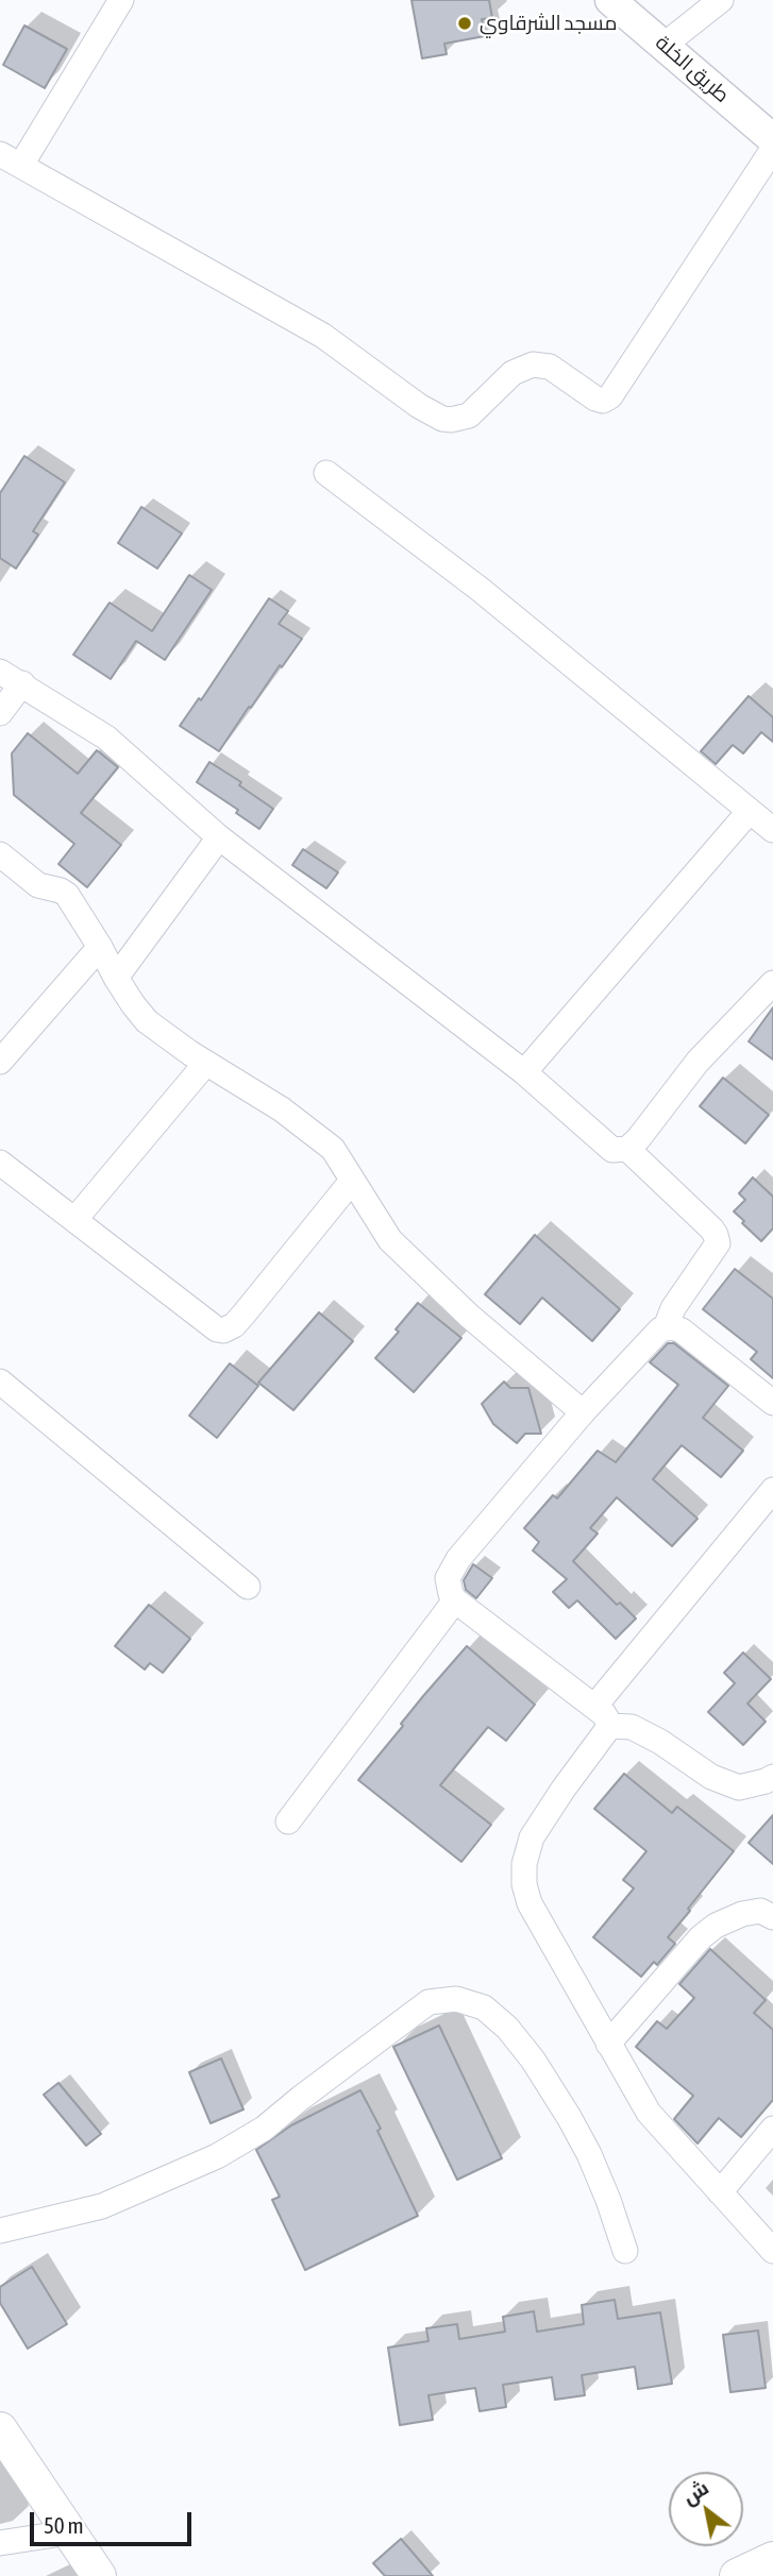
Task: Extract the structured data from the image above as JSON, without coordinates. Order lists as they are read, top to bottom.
{
  "streets": {
    "street": ["طريق الخلة"]
  },
  "places": ["مسجد الشرقاوي"],
  "scale_bar": "50 m",
  "north": "top left"
}
